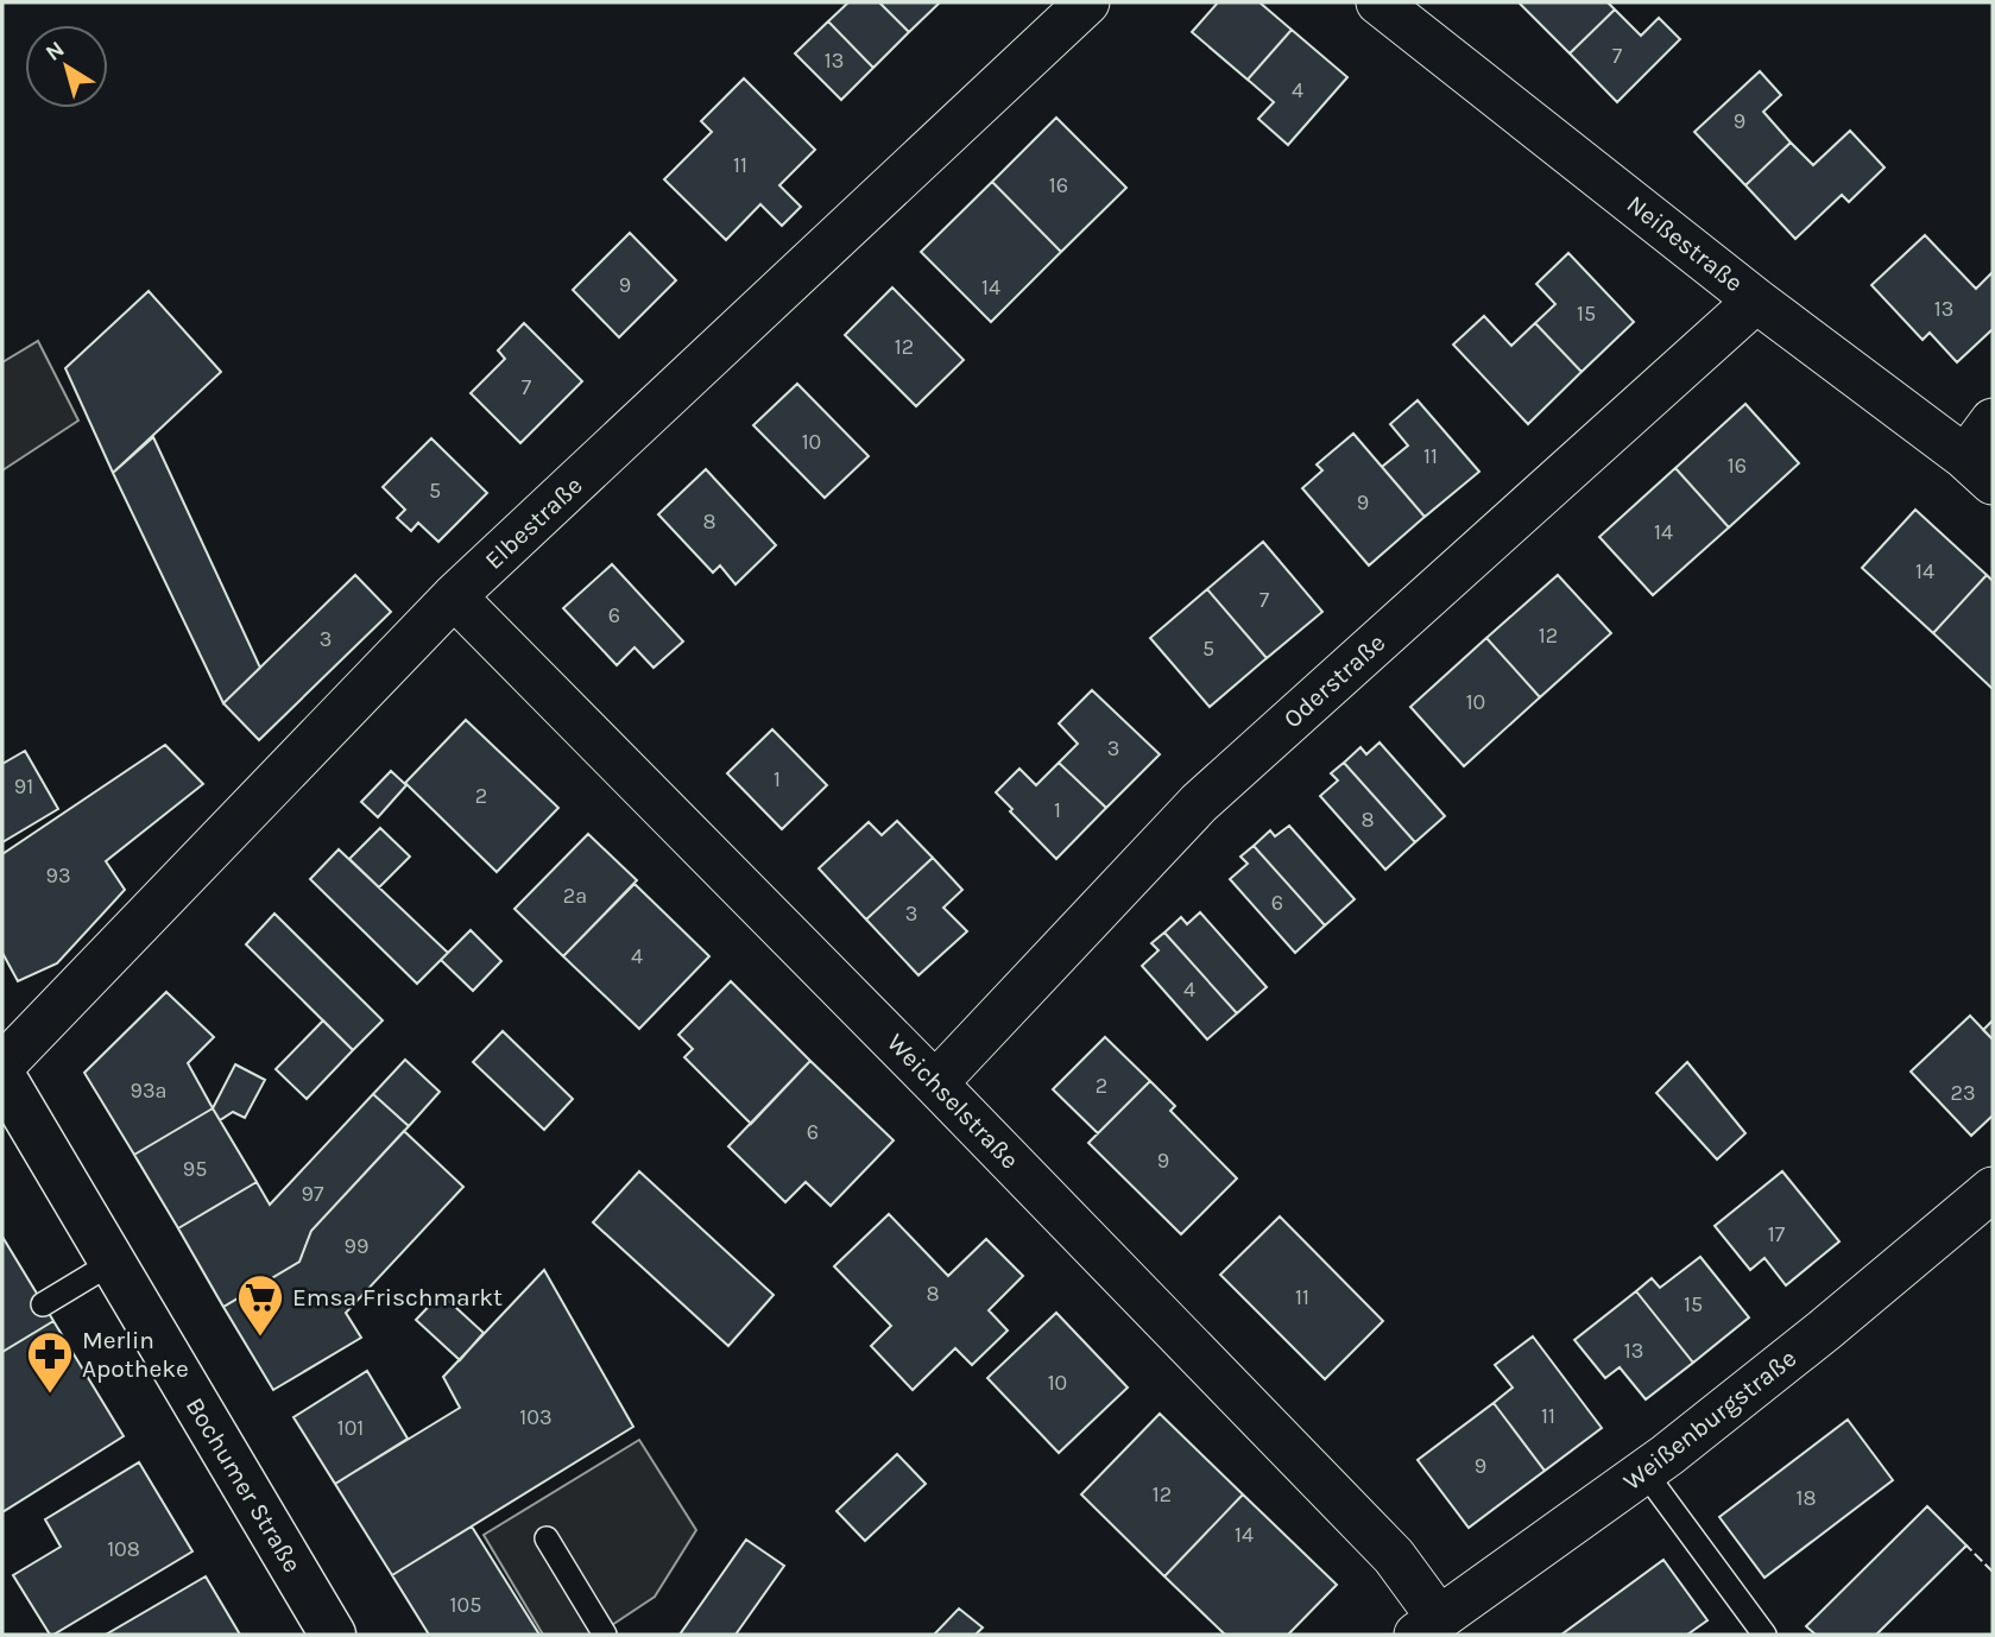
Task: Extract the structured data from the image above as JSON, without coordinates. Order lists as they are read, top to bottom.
{
  "streets": {
    "main road": ["Bochumer Straße"],
    "street": [
      "Neißestraße",
      "Elbestraße",
      "Oderstraße",
      "Weichselstraße",
      "Weißenburgstraße"
    ]
  },
  "crossings": [
    ["Neißestraße", "Oderstraße"],
    ["Elbestraße", "Weichselstraße"],
    ["Oderstraße", "Weichselstraße"],
    ["Weichselstraße", "Weißenburgstraße"]
  ],
  "places": {
    "supermarket": ["Emsa Frischmarkt"],
    "pharmacy": ["Merlin Apotheke"]
  },
  "house_numbers": [
    "7",
    "13",
    "4",
    "9",
    "11",
    "16",
    "9",
    "14",
    "13",
    "15",
    "12",
    "7",
    "10",
    "11",
    "16",
    "5",
    "9",
    "8",
    "14",
    "14",
    "7",
    "6",
    "12",
    "3",
    "5",
    "10",
    "3",
    "1",
    "91",
    "2",
    "1",
    "8",
    "93",
    "2a",
    "6",
    "3",
    "4",
    "4",
    "2",
    "93a",
    "23",
    "6",
    "9",
    "95",
    "97",
    "17",
    "99",
    "8",
    "11",
    "15",
    "13",
    "10",
    "11",
    "103",
    "101",
    "9",
    "12",
    "18",
    "14",
    "108",
    "105"
  ],
  "north": "top left"
}
